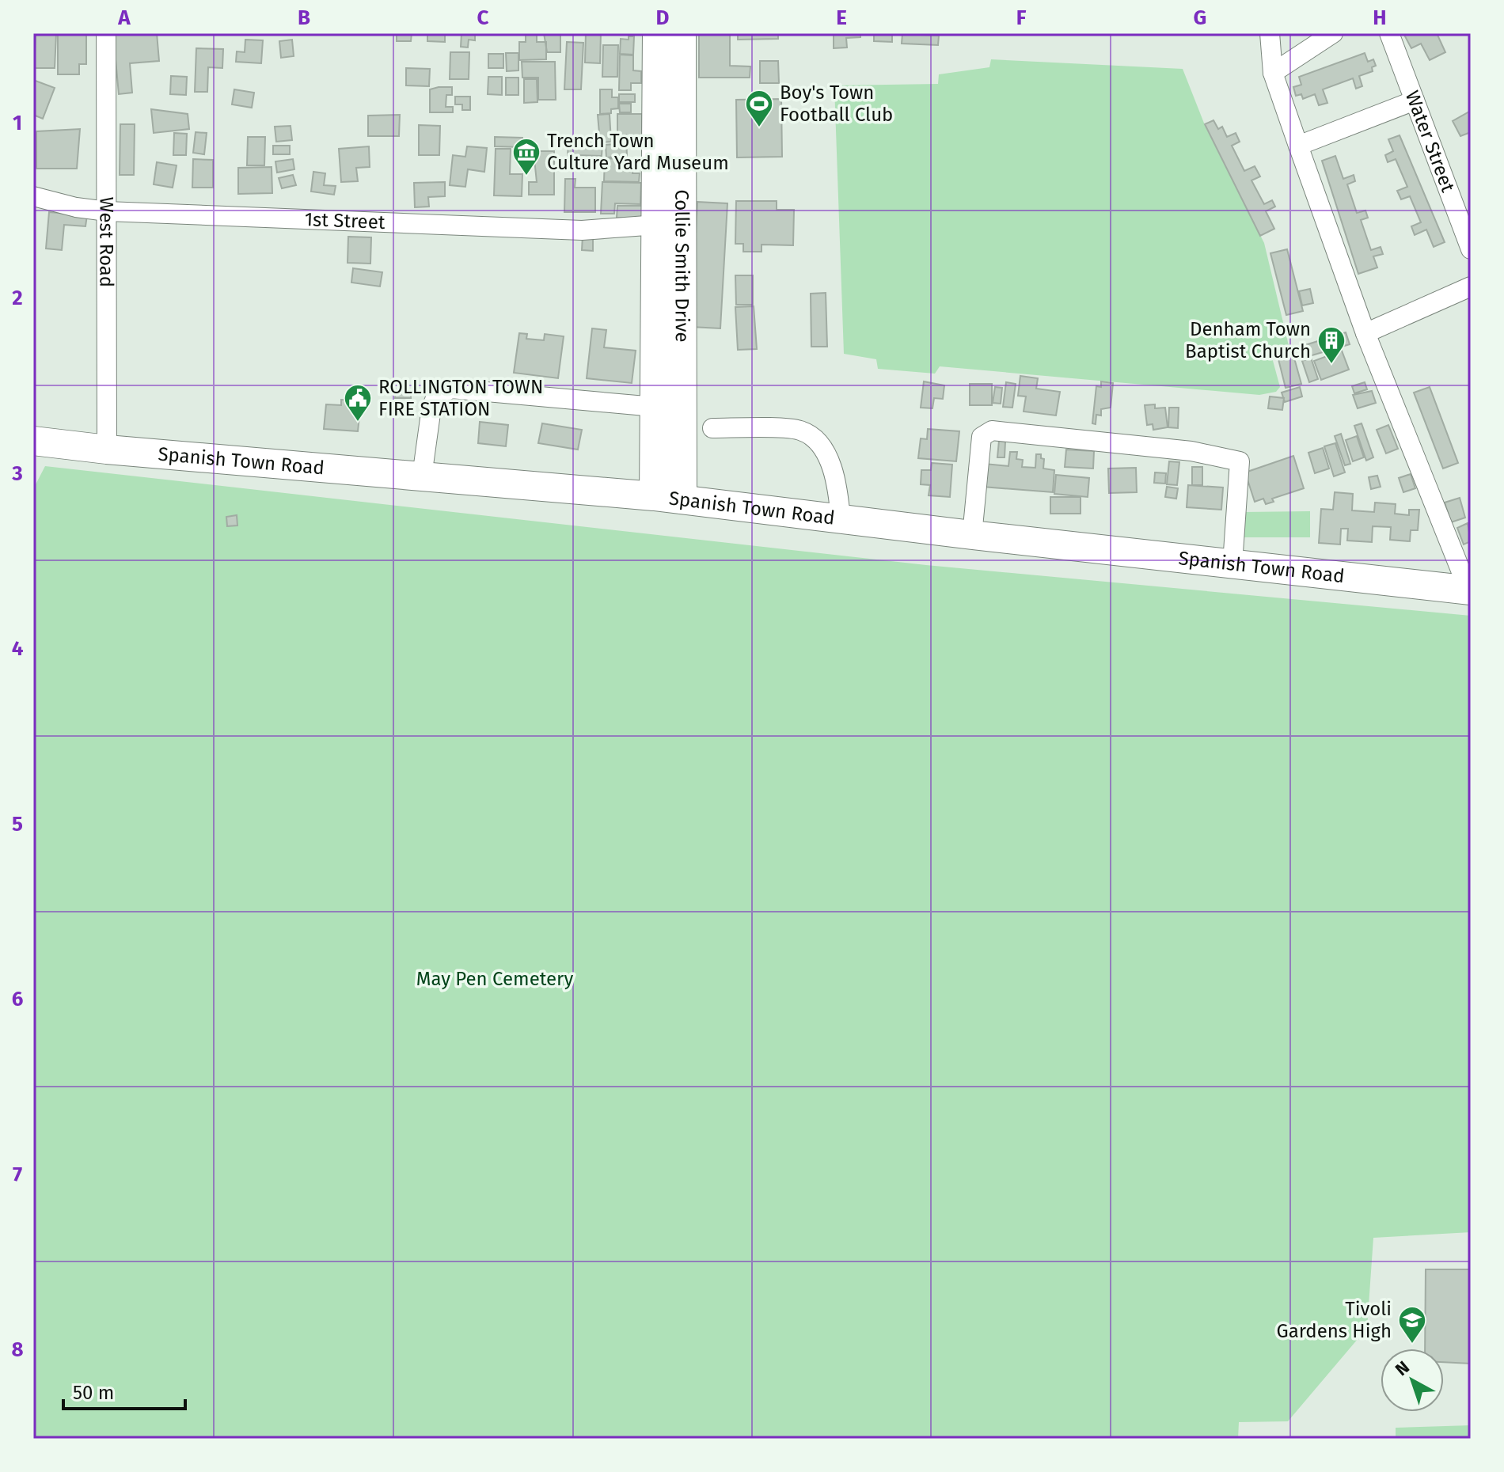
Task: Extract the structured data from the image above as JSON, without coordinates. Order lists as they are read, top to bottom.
{
  "streets": {
    "main road": ["Collie Smith Drive", "Spanish Town Road"],
    "street": ["Water Street", "1st Street", "West Road"]
  },
  "crossings": [
    ["1st Street", "West Road"],
    ["1st Street", "Collie Smith Drive"],
    ["West Road", "Spanish Town Road"],
    ["Collie Smith Drive", "Spanish Town Road"]
  ],
  "parks": ["May Pen Cemetery"],
  "places": {
    "sports": ["Boy's Town Football Club"],
    "museum": ["Trench Town Culture Yard Museum"],
    "building": ["Denham Town Baptist Church"],
    "public building": ["ROLLINGTON TOWN FIRE STATION"],
    "school or university": ["Tivoli Gardens High"]
  },
  "scale_bar": "50 m",
  "north": "top left",
  "grid": {
    "columns": [
      "A",
      "B",
      "C",
      "D",
      "E",
      "F",
      "G",
      "H"
    ],
    "rows": [
      "1",
      "2",
      "3",
      "4",
      "5",
      "6",
      "7",
      "8"
    ]
  }
}
